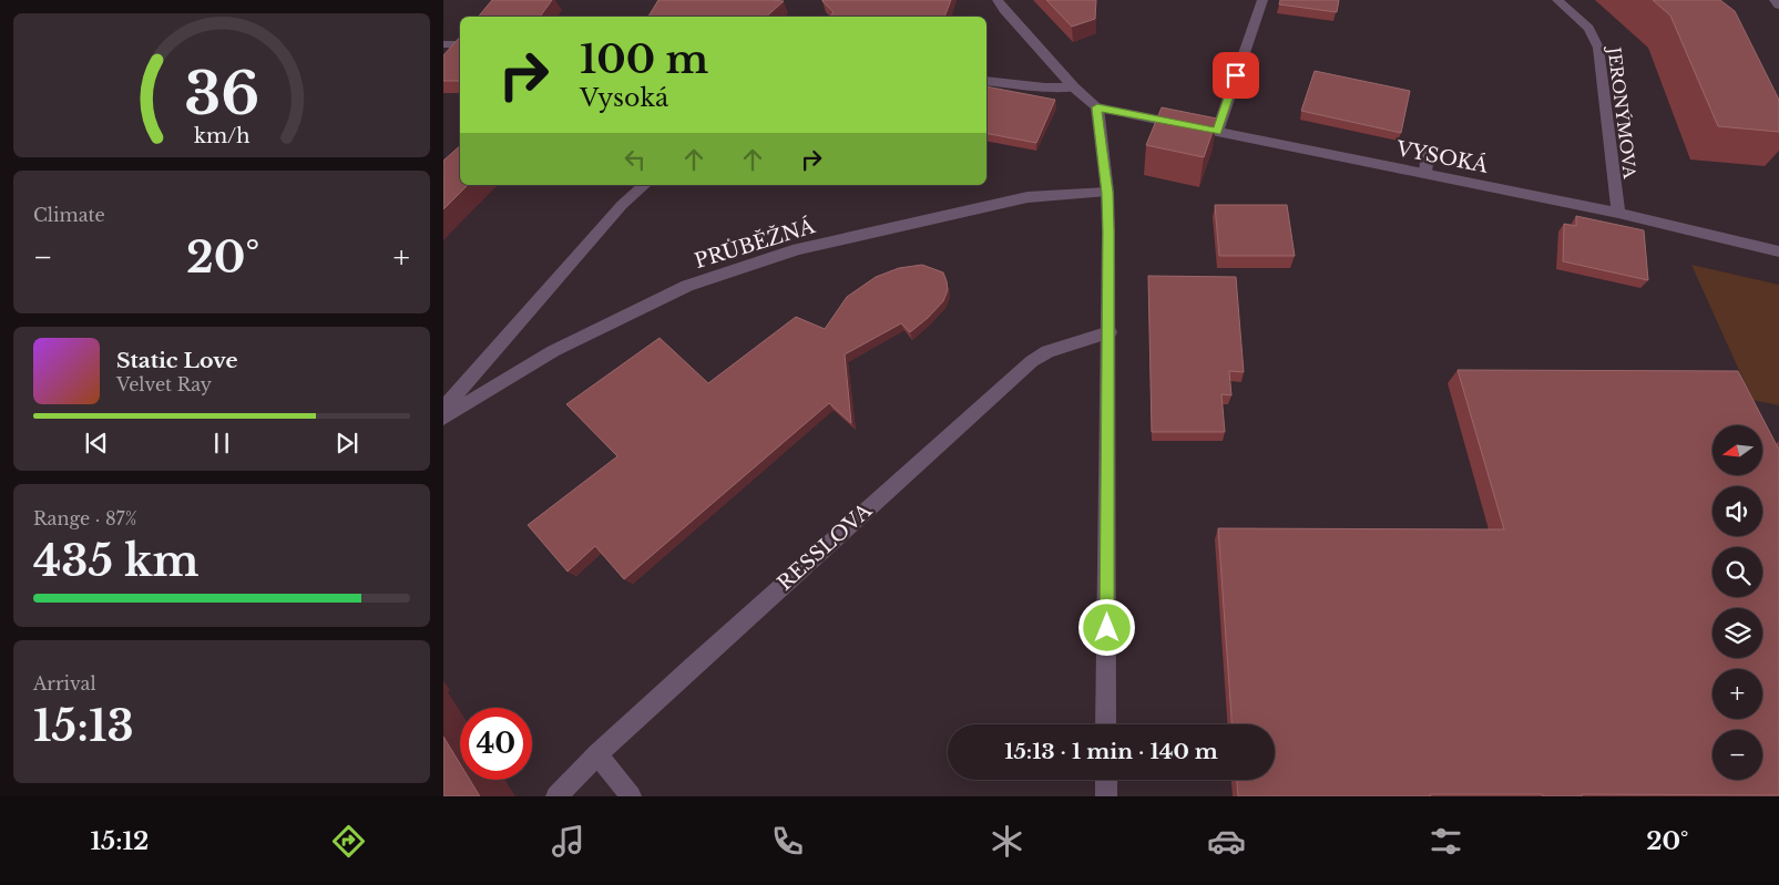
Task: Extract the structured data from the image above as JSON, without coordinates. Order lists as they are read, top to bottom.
{
  "streets": {
    "street": [
      "JERONÝMOVA",
      "VYSOKÁ",
      "PRŮBĚŽNÁ",
      "RESSLOVA"
    ]
  },
  "crossings": [
    ["JERONÝMOVA", "VYSOKÁ"]
  ],
  "north": "left",
  "page": {
    "turn": ["100 m", "Vysoká"],
    "tile": [
      "Climate",
      ["Range · 87%", "435 km"],
      ["Arrival", "15:13"]
    ],
    "heat": ["−", "20°", "+"],
    "song": ["Static Love", "Velvet Ray"],
    "map_buttons": ["+", "−"],
    "limit": "40",
    "trip": "15:13 · 1 min · 140 m",
    "tabs": ["15:12", "20°"],
    "gauge": ["36", "km/h"]
  }
}
